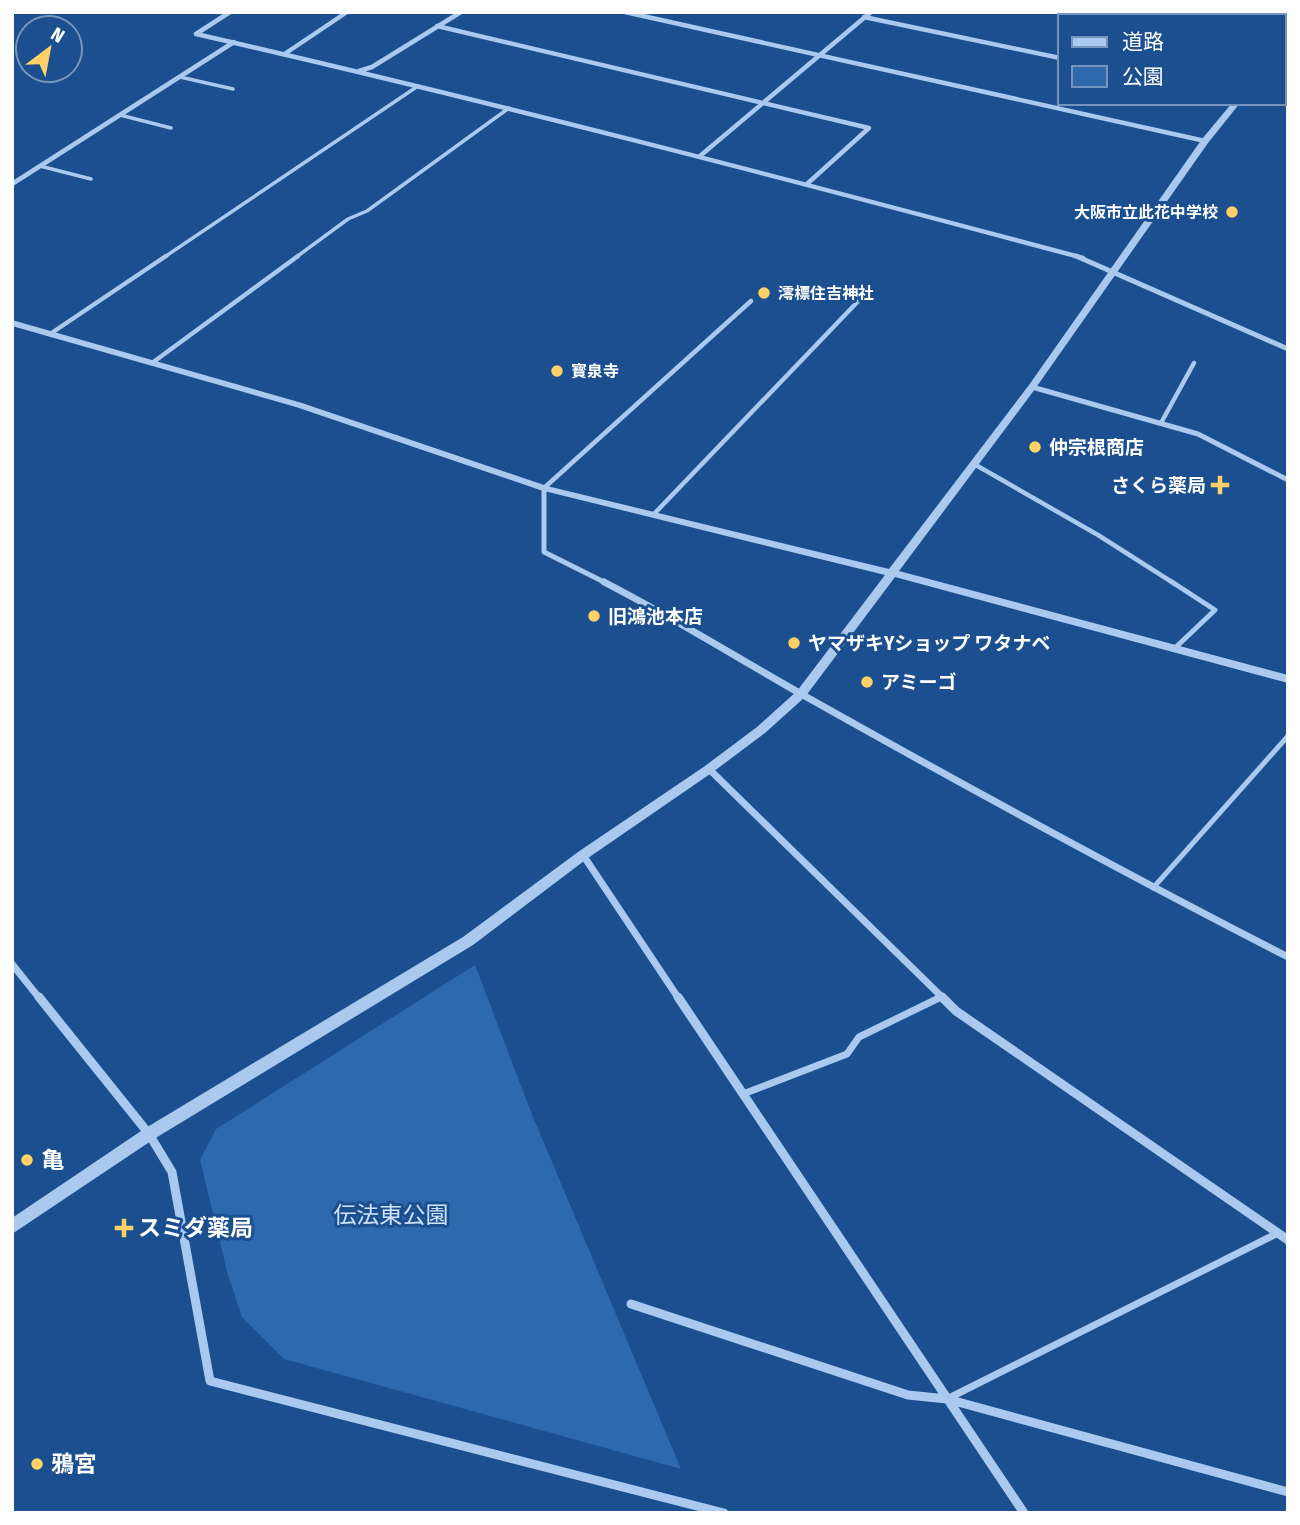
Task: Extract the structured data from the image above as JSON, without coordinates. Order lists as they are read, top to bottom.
{
  "parks": ["伝法東公園"],
  "places": {
    "other": [
      "大阪市立此花中学校",
      "澪標住吉神社",
      "寳泉寺",
      "仲宗根商店",
      "旧鴻池本店",
      "ヤマザキYショップ ワタナベ",
      "アミーゴ",
      "亀",
      "鴉宮"
    ],
    "health": ["さくら薬局", "スミダ薬局"]
  },
  "legend": ["道路", "公園"],
  "north": "top right"
}
